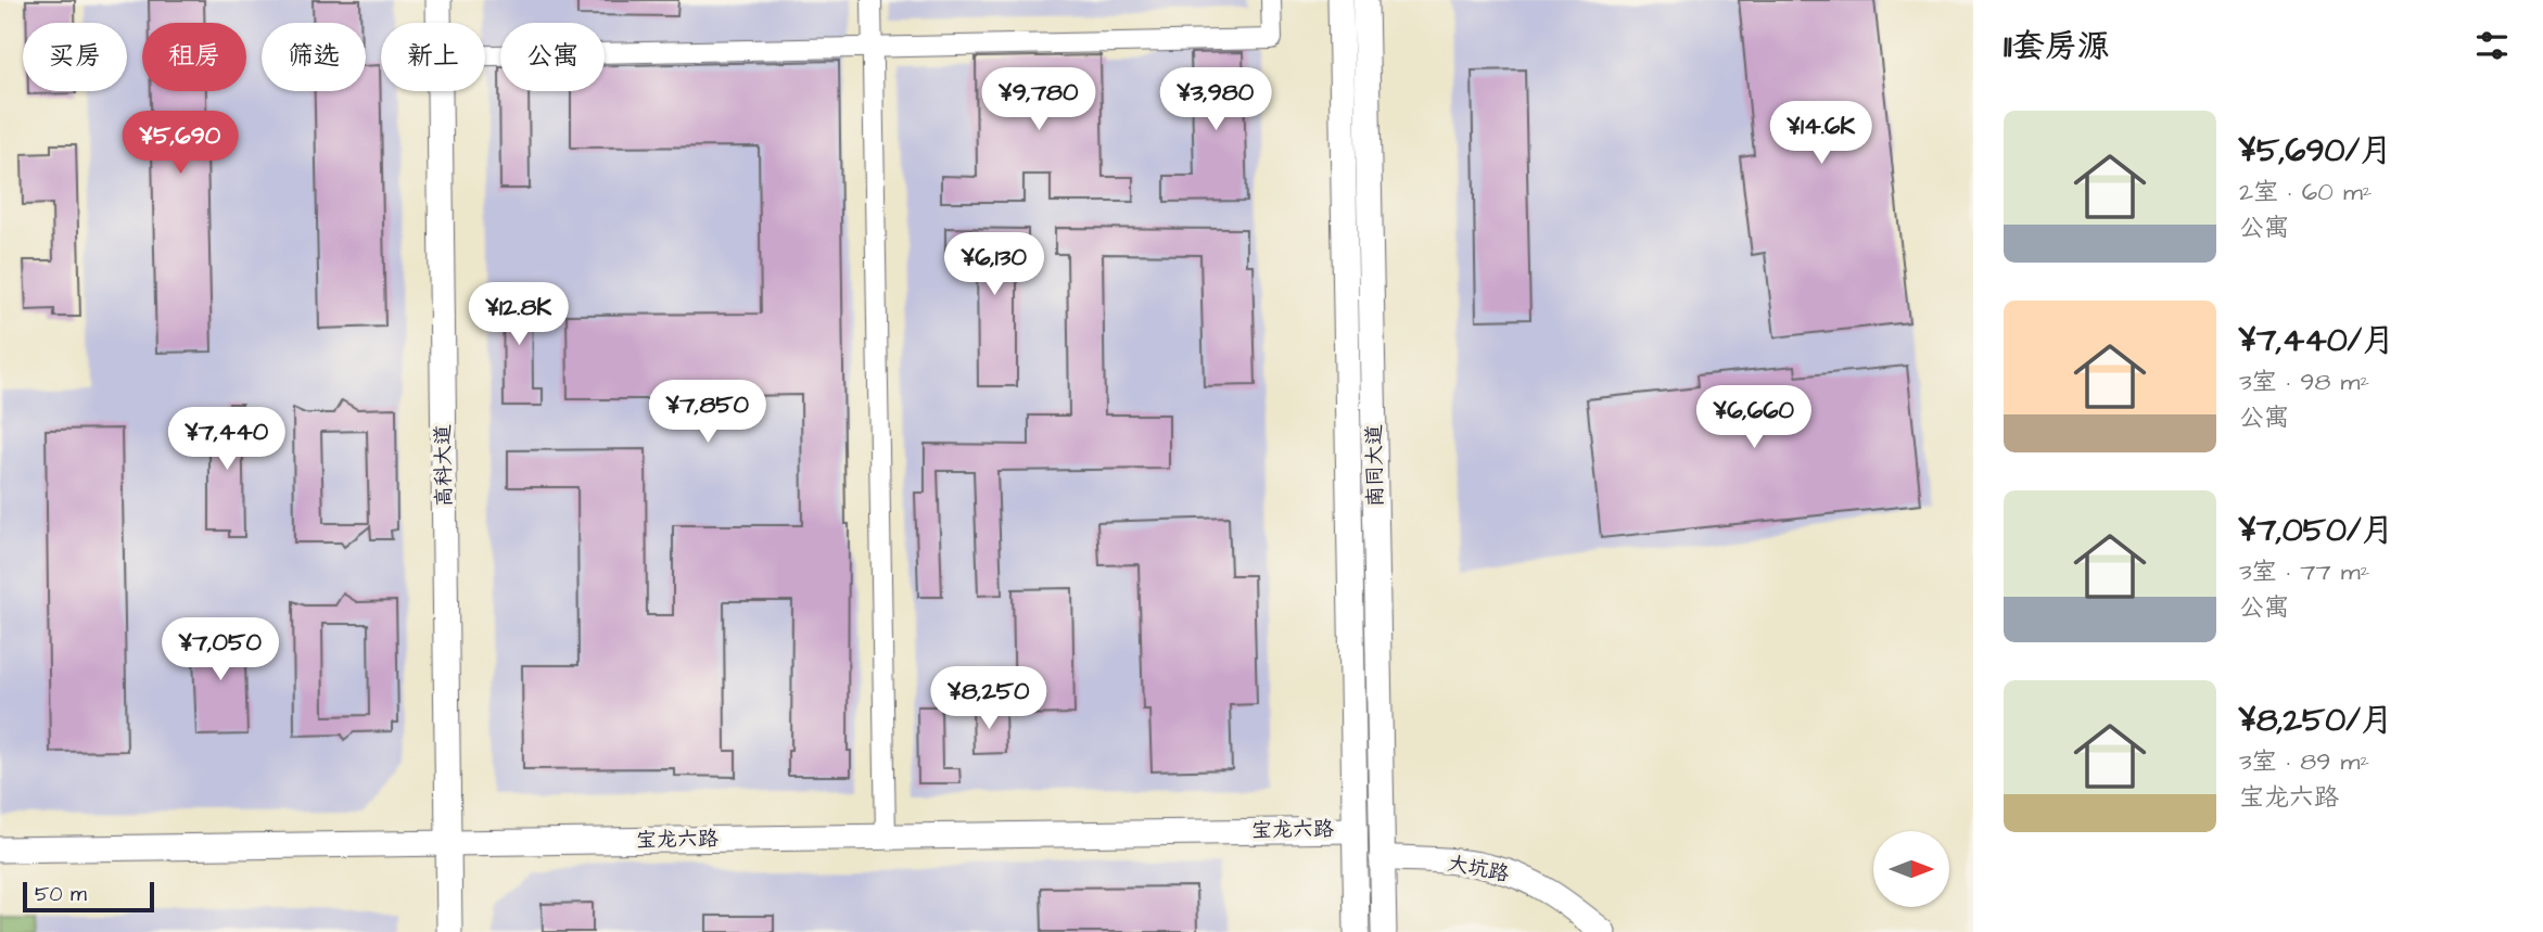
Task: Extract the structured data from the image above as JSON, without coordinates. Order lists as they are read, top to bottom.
{
  "streets": {
    "street": [
      "高科大道",
      "南同大道",
      "宝龙六路",
      "大坑路"
    ]
  },
  "crossings": [
    ["高科大道", "宝龙六路"],
    ["南同大道", "宝龙六路"],
    ["南同大道", "大坑路"]
  ],
  "scale_bar": "50 m",
  "north": "right",
  "page": {
    "heading": "11套房源",
    "chip": [
      "买房",
      "租房",
      "筛选",
      "新上",
      "公寓"
    ],
    "price": [
      "¥9,780",
      "¥3,980",
      "¥14.6K",
      "¥5,690",
      "¥6,130",
      "¥12.8K",
      "¥7,850",
      "¥6,660",
      "¥7,440",
      "¥7,050",
      "¥8,250"
    ],
    "list": [
      {
        "name": "¥5,690/月",
        "note": "2室 · 60 m² · 公寓"
      },
      {
        "name": "¥7,440/月",
        "note": "3室 · 98 m² · 公寓"
      },
      {
        "name": "¥7,050/月",
        "note": "3室 · 77 m² · 公寓"
      },
      {
        "name": "¥8,250/月",
        "note": "3室 · 89 m² · 宝龙六路"
      }
    ],
    "scale": "50 m"
  }
}
